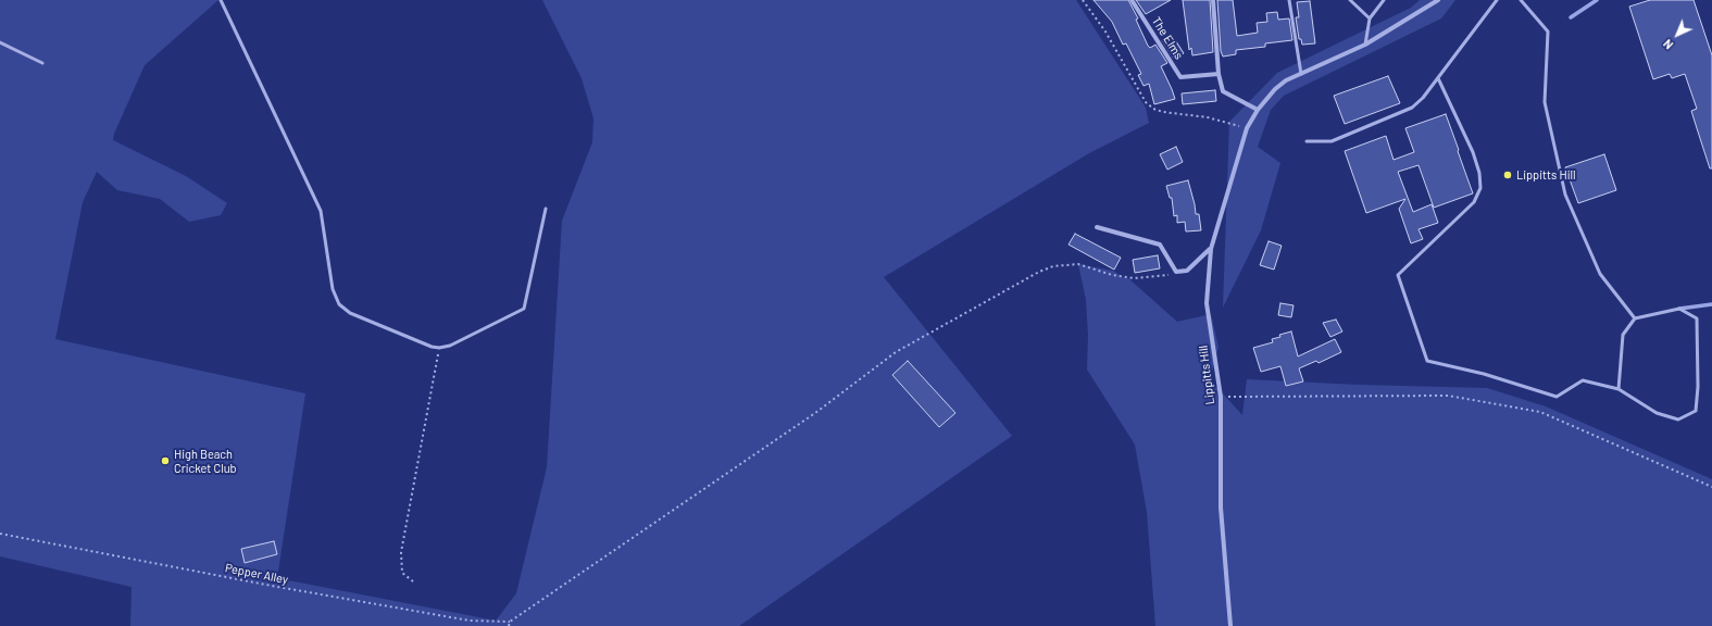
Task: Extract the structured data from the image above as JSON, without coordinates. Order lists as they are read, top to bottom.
{
  "streets": {
    "street": ["The Elms", "Lippitts Hill"],
    "path": ["Pepper Alley"]
  },
  "places": ["Lippitts Hill", "High Beach Cricket Club"],
  "north": "bottom left"
}
